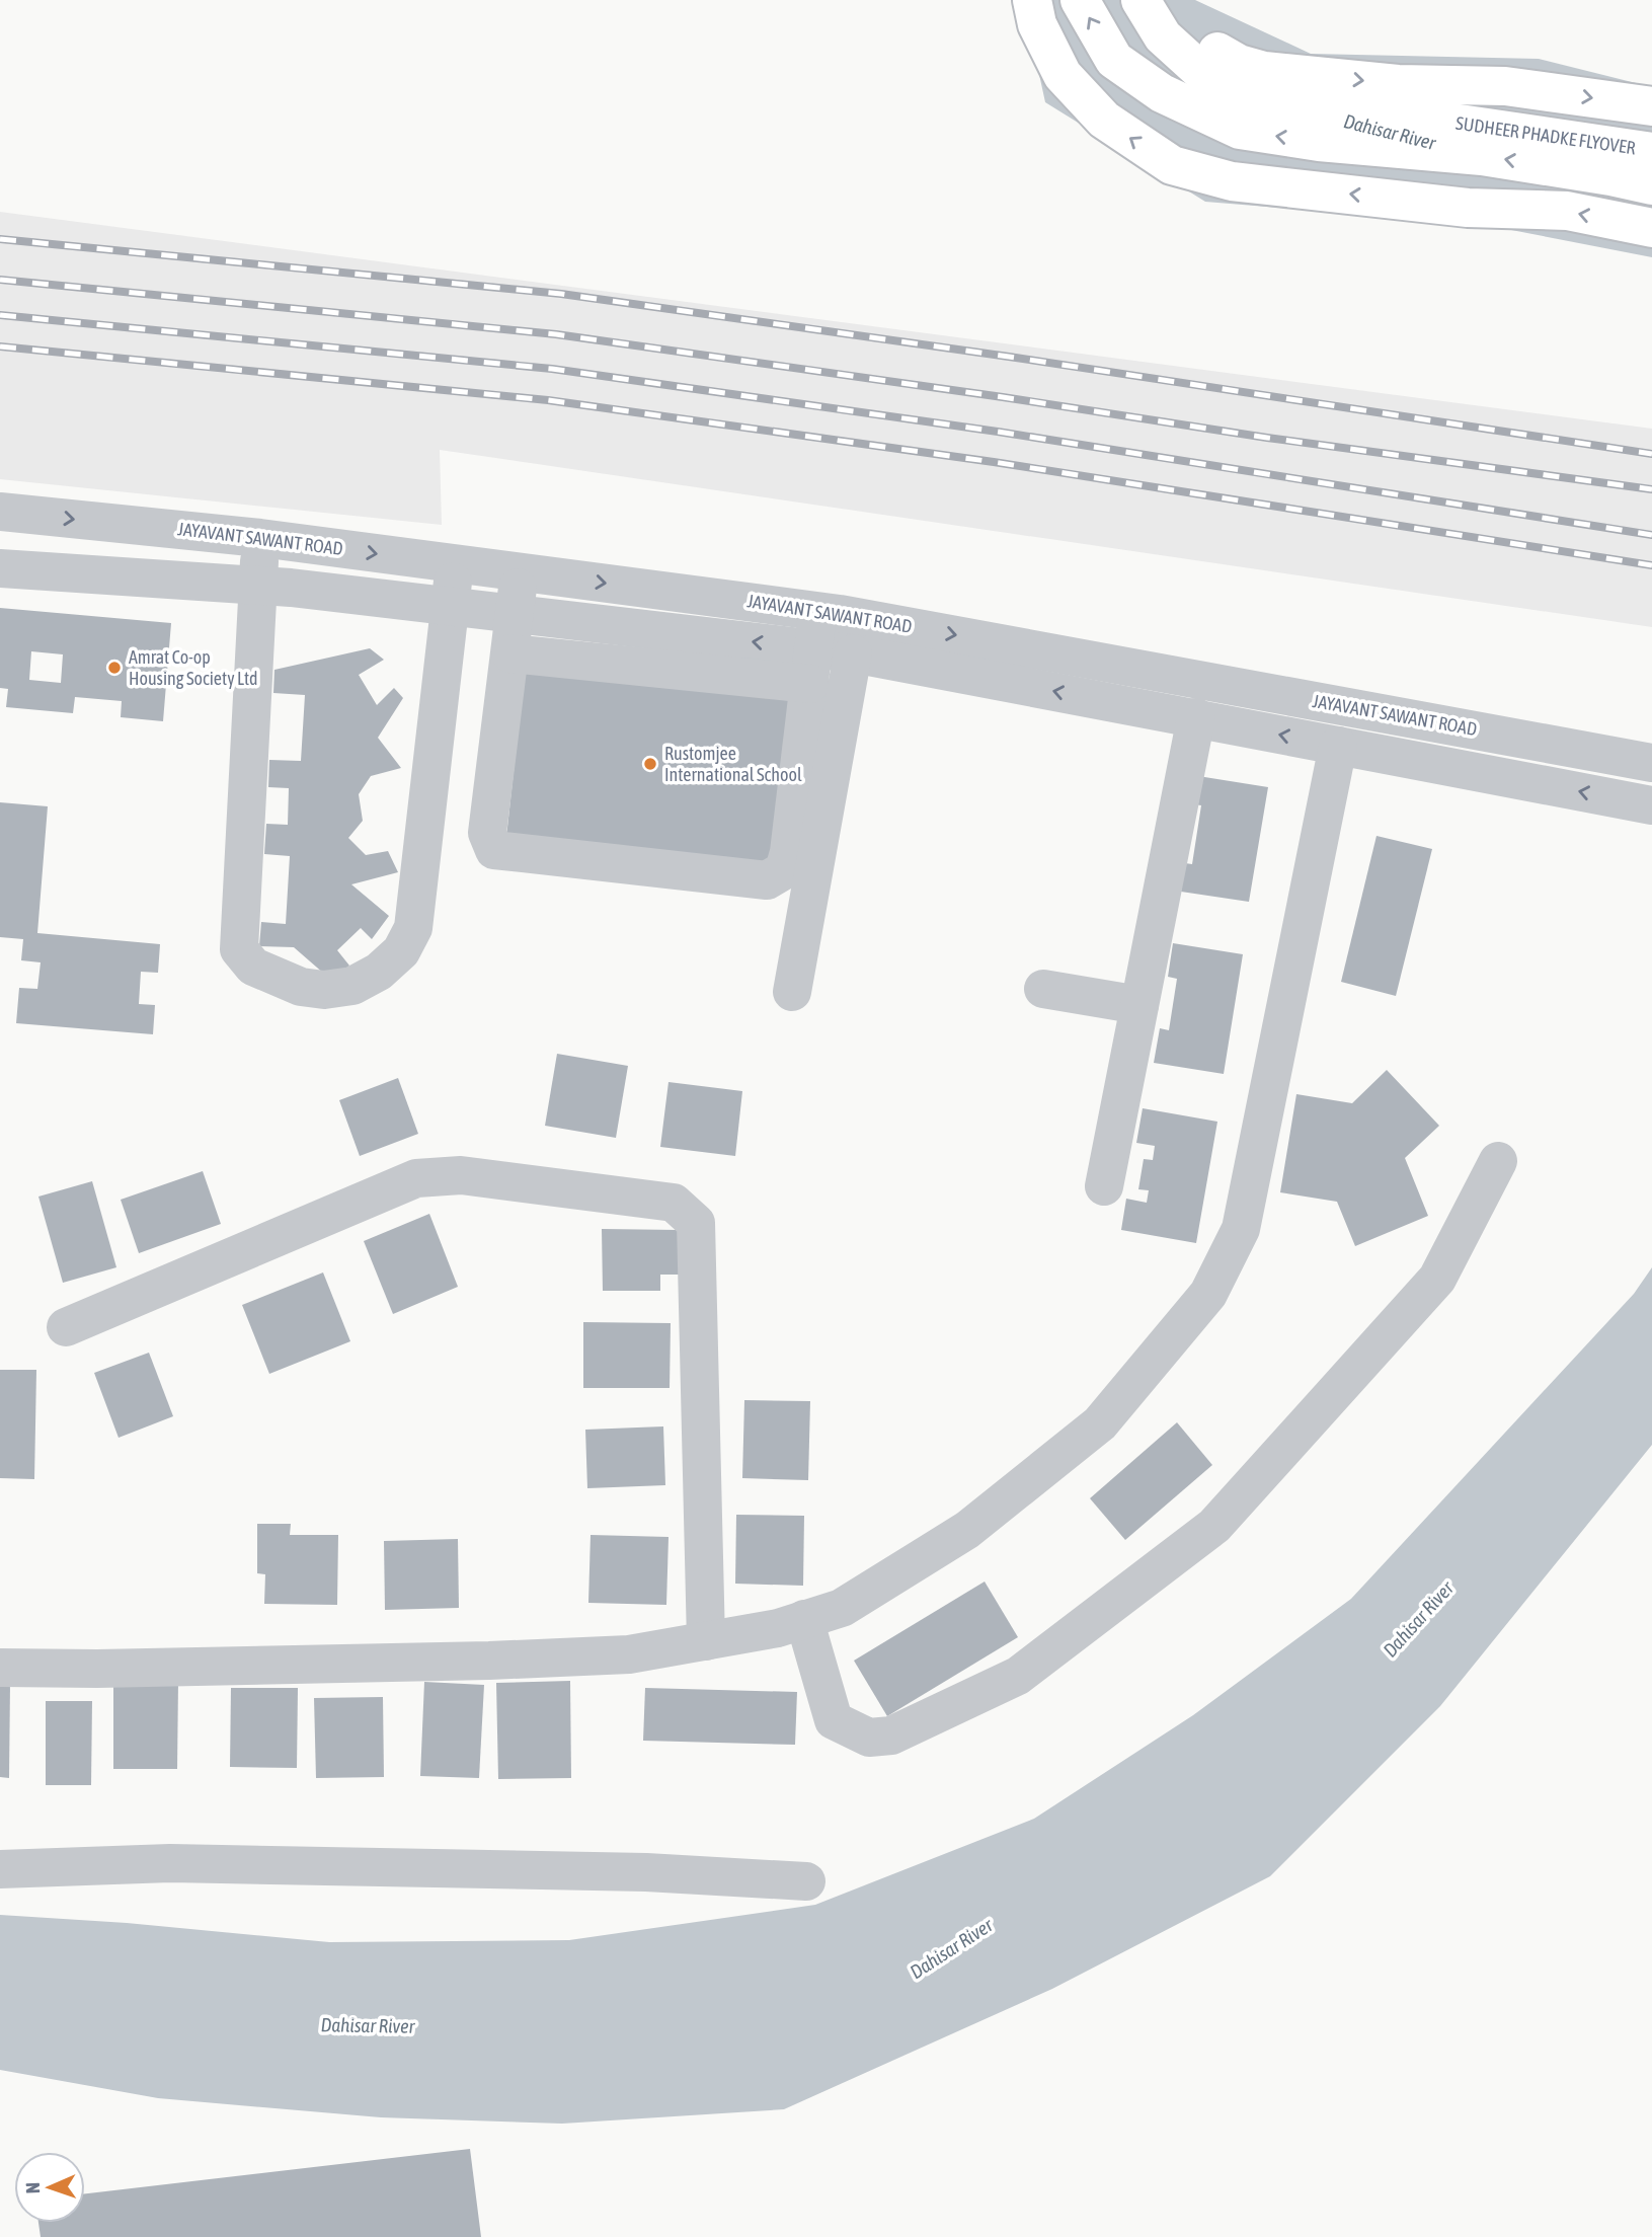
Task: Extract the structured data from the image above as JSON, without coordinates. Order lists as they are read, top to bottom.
{
  "streets": {
    "main road": ["SUDHEER PHADKE FLYOVER"],
    "street": ["JAYAVANT SAWANT ROAD"]
  },
  "water": ["Dahisar River"],
  "places": ["Amrat Co-op Housing Society Ltd", "Rustomjee International School"],
  "north": "left"
}
